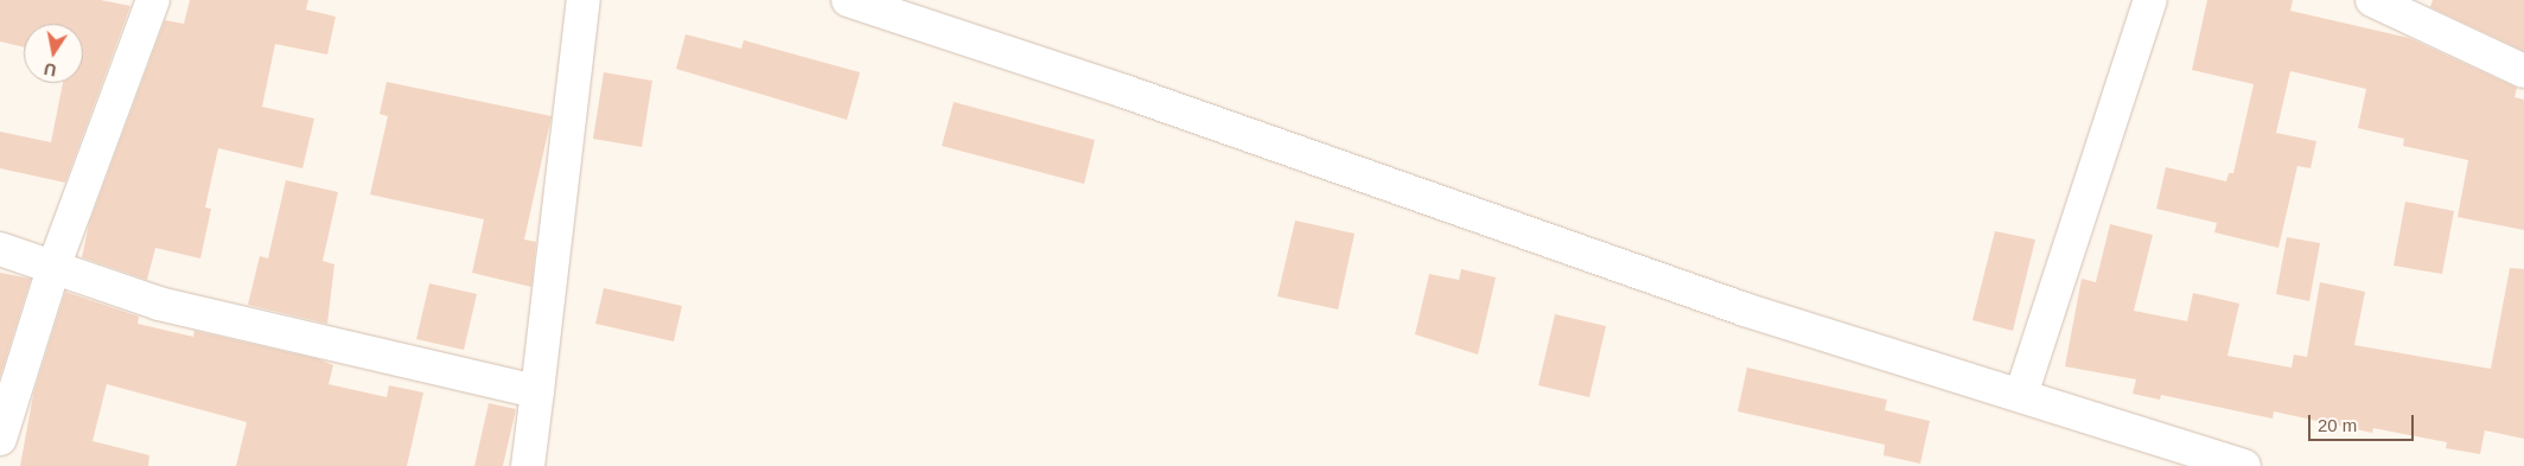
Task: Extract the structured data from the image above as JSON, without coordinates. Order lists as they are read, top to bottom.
{
  "scale_bar": "20 m",
  "north": "bottom"
}
